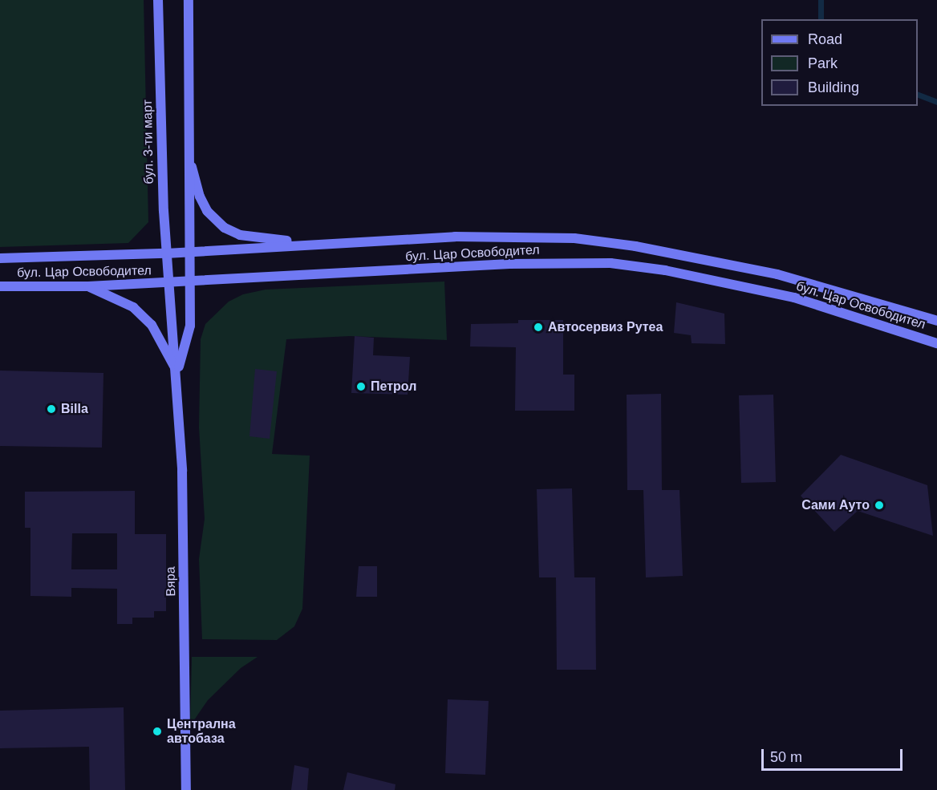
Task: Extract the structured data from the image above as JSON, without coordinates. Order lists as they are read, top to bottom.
{
  "streets": {
    "main road": ["бул. 3-ти март", "бул. Цар Освободител", "Вяра"]
  },
  "crossings": [
    ["бул. 3-ти март", "бул. Цар Освободител"],
    ["бул. 3-ти март", "Вяра"],
    ["бул. Цар Освободител", "Вяра"]
  ],
  "places": [
    "Автосервиз Рутеа",
    "Петрол",
    "Billa",
    "Сами Ауто",
    "Централна автобаза"
  ],
  "legend": ["Road", "Park", "Building"],
  "scale_bar": "50 m"
}
